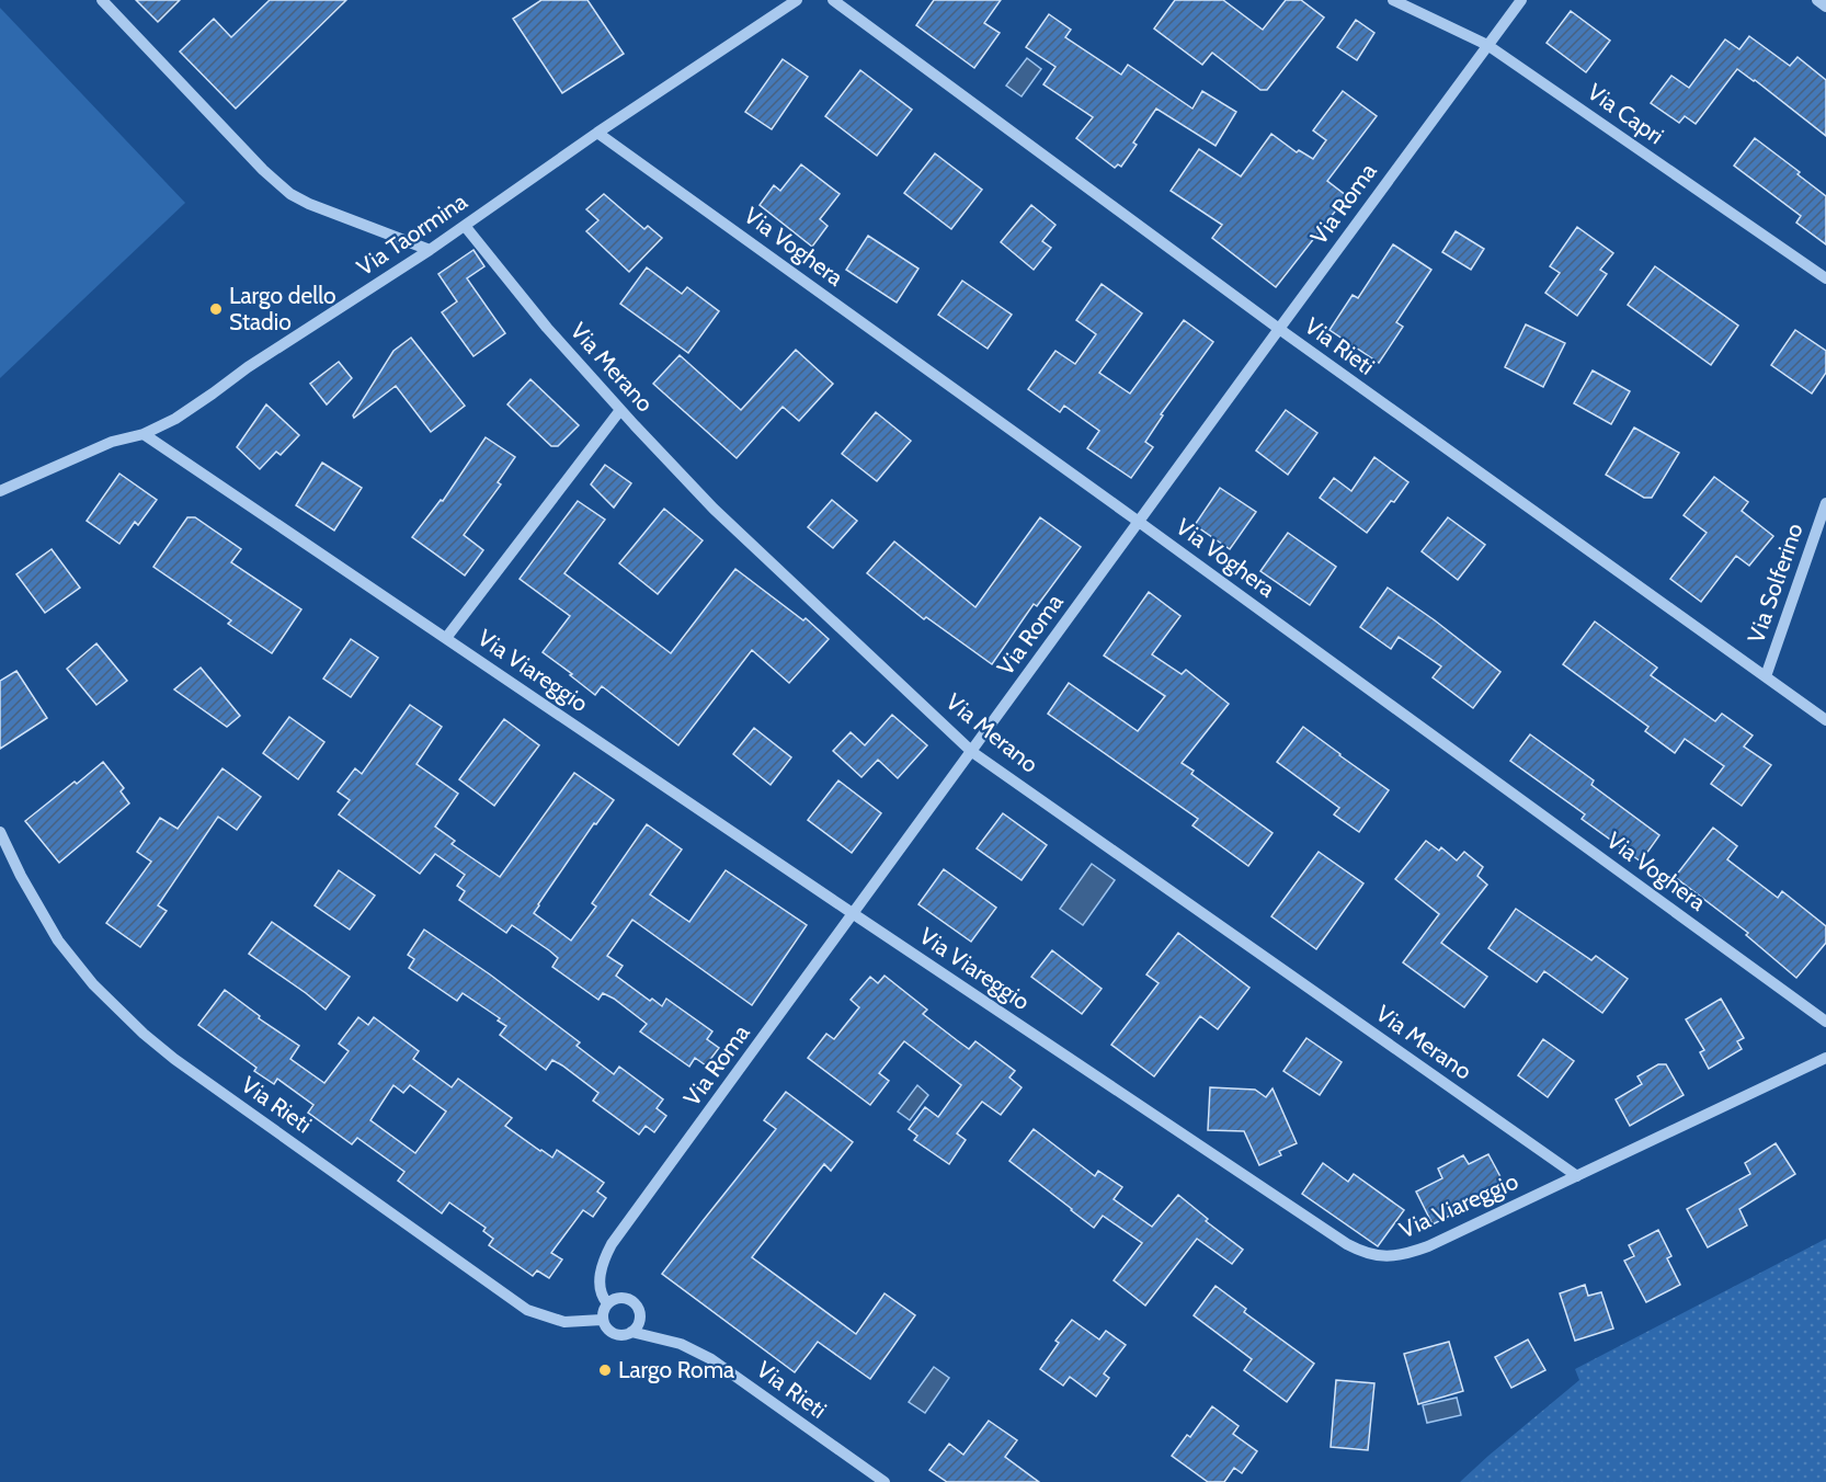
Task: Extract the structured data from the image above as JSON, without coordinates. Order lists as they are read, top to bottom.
{
  "streets": {
    "street": [
      "Via Capri",
      "Via Roma",
      "Via Taormina",
      "Via Voghera",
      "Via Rieti",
      "Via Merano",
      "Via Solferino",
      "Via Viareggio"
    ]
  },
  "crossings": [
    ["Via Capri", "Via Roma"],
    ["Via Roma", "Via Voghera"],
    ["Via Roma", "Via Rieti"],
    ["Via Roma", "Via Merano"],
    ["Via Roma", "Via Viareggio"],
    ["Via Taormina", "Via Voghera"],
    ["Via Taormina", "Via Merano"],
    ["Via Taormina", "Via Viareggio"],
    ["Via Rieti", "Via Solferino"],
    ["Via Merano", "Via Viareggio"]
  ],
  "places": ["Largo dello Stadio", "Largo Roma"]
}
